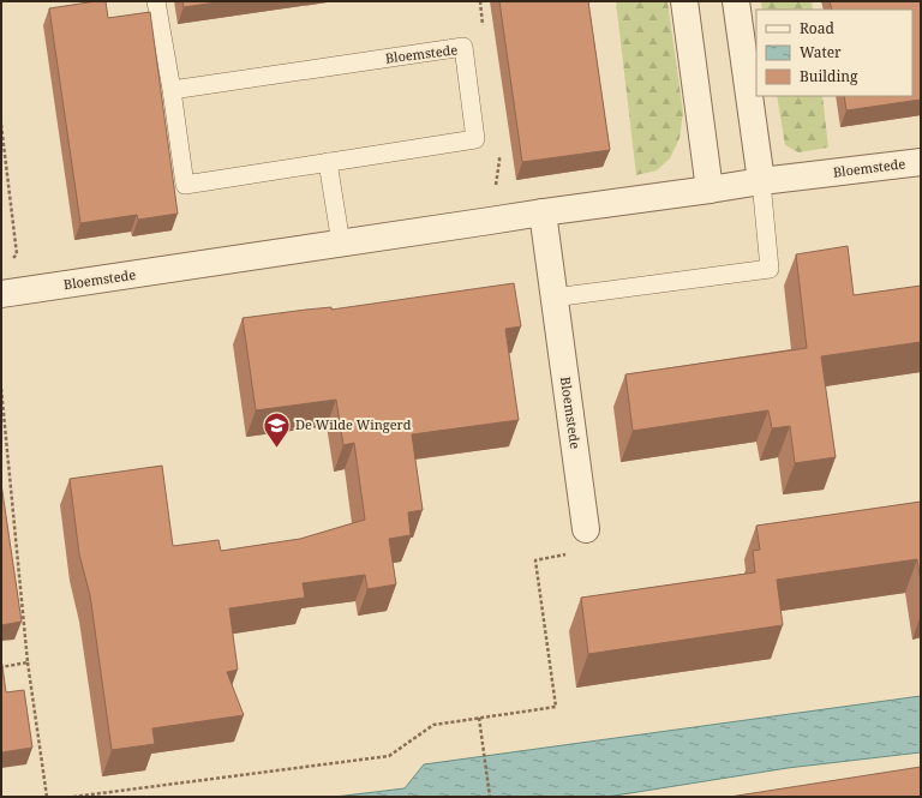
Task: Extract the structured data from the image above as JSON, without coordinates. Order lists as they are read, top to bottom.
{
  "streets": {
    "street": ["Bloemstede"]
  },
  "places": {
    "school or university": ["De Wilde Wingerd"]
  },
  "legend": ["Road", "Water", "Building"]
}
